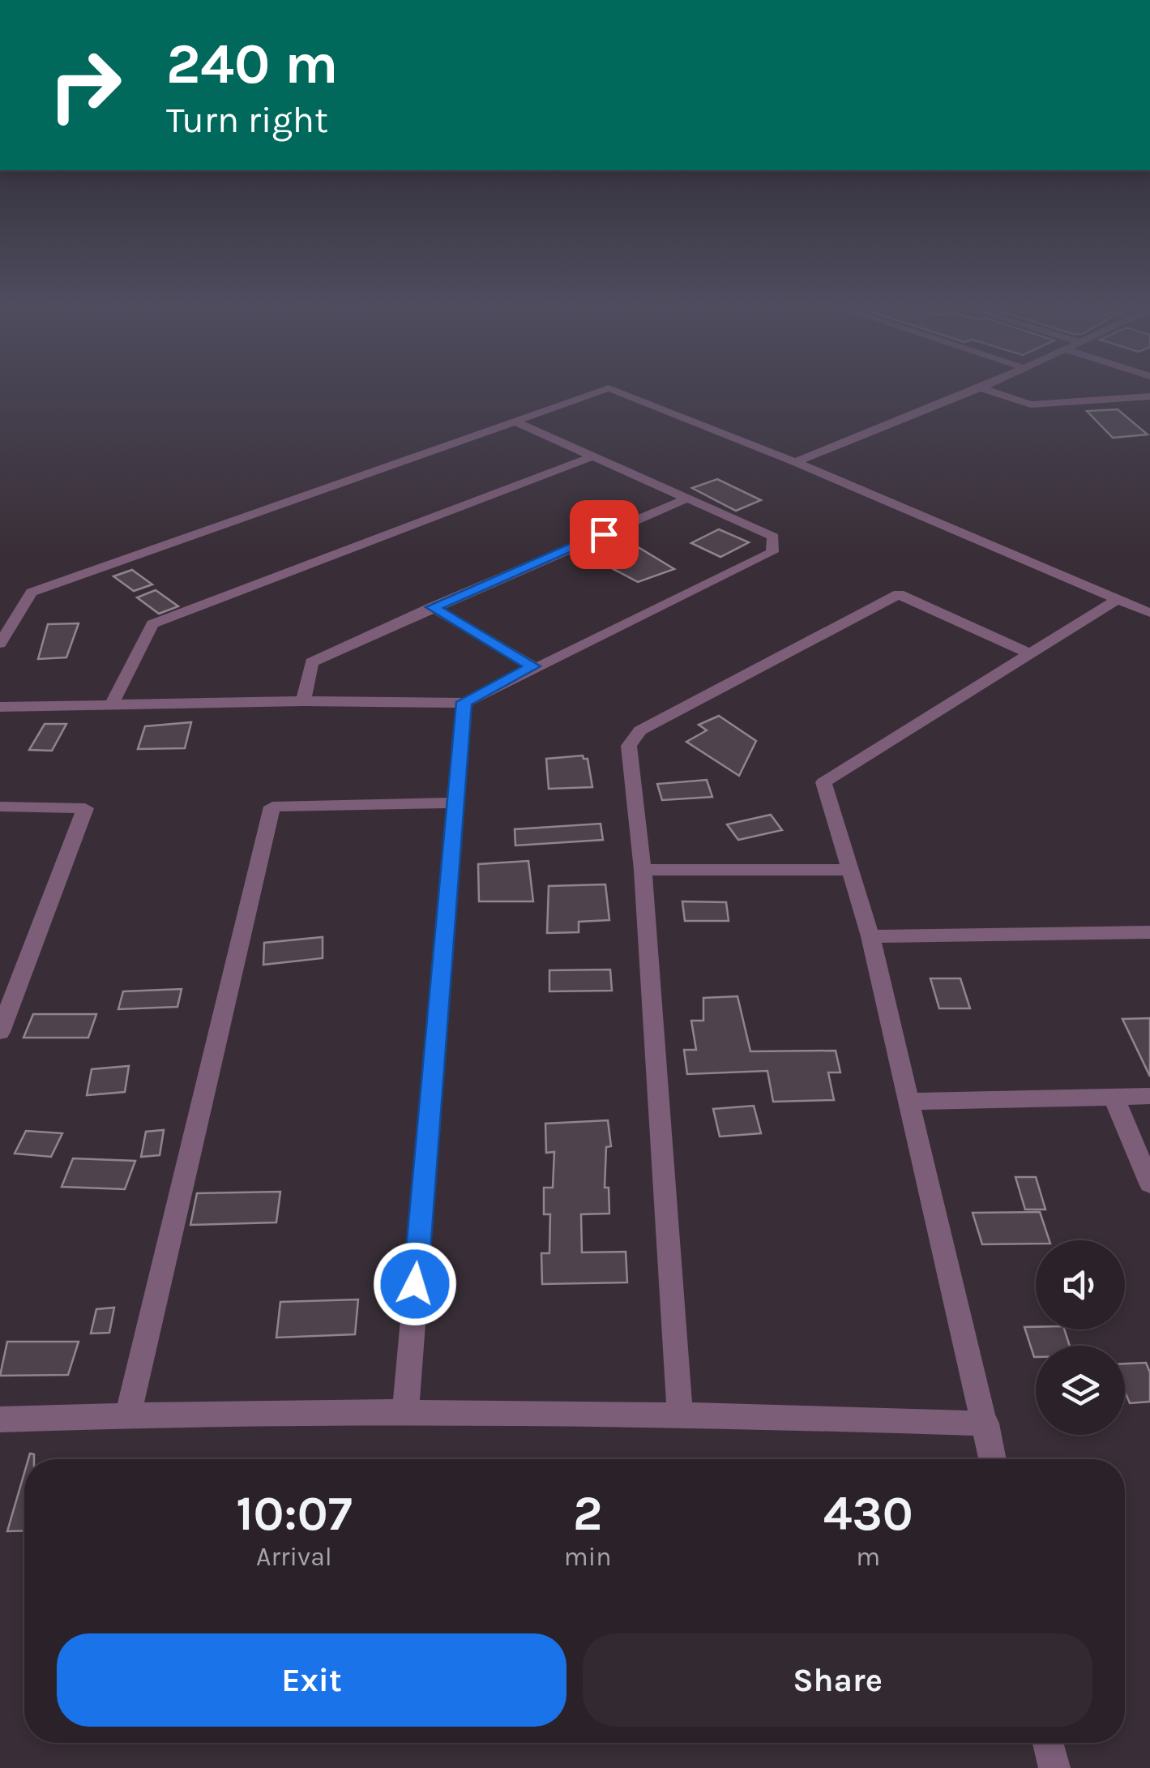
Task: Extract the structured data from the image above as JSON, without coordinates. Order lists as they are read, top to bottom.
{
  "page": {
    "turn": ["240 m", "Turn right"],
    "eta": [
      "10:07",
      "Arrival",
      "2",
      "min",
      "430",
      "m"
    ],
    "buttons": ["Exit", "Share"]
  }
}
